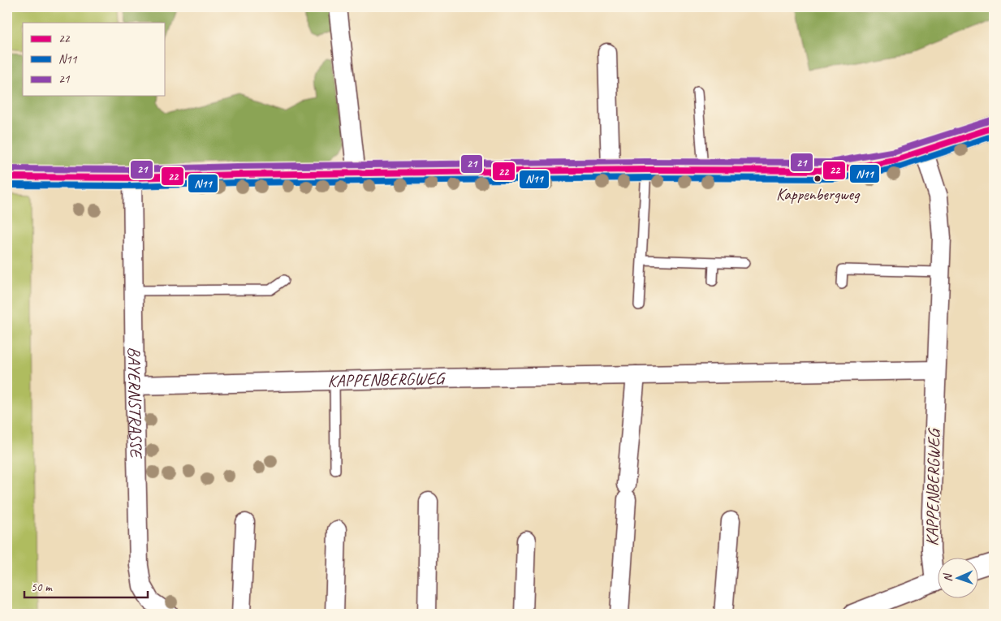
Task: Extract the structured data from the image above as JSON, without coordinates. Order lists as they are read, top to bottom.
{
  "streets": {
    "street": ["KAPPENBERGWEG", "BAYERNSTRASSE"]
  },
  "crossings": [
    ["KAPPENBERGWEG", "BAYERNSTRASSE"]
  ],
  "places": ["Kappenbergweg"],
  "lines": ["transit line 21", "transit line 22", "transit line N11"],
  "legend": ["22", "N11", "21"],
  "scale_bar": "50 m",
  "north": "left"
}
